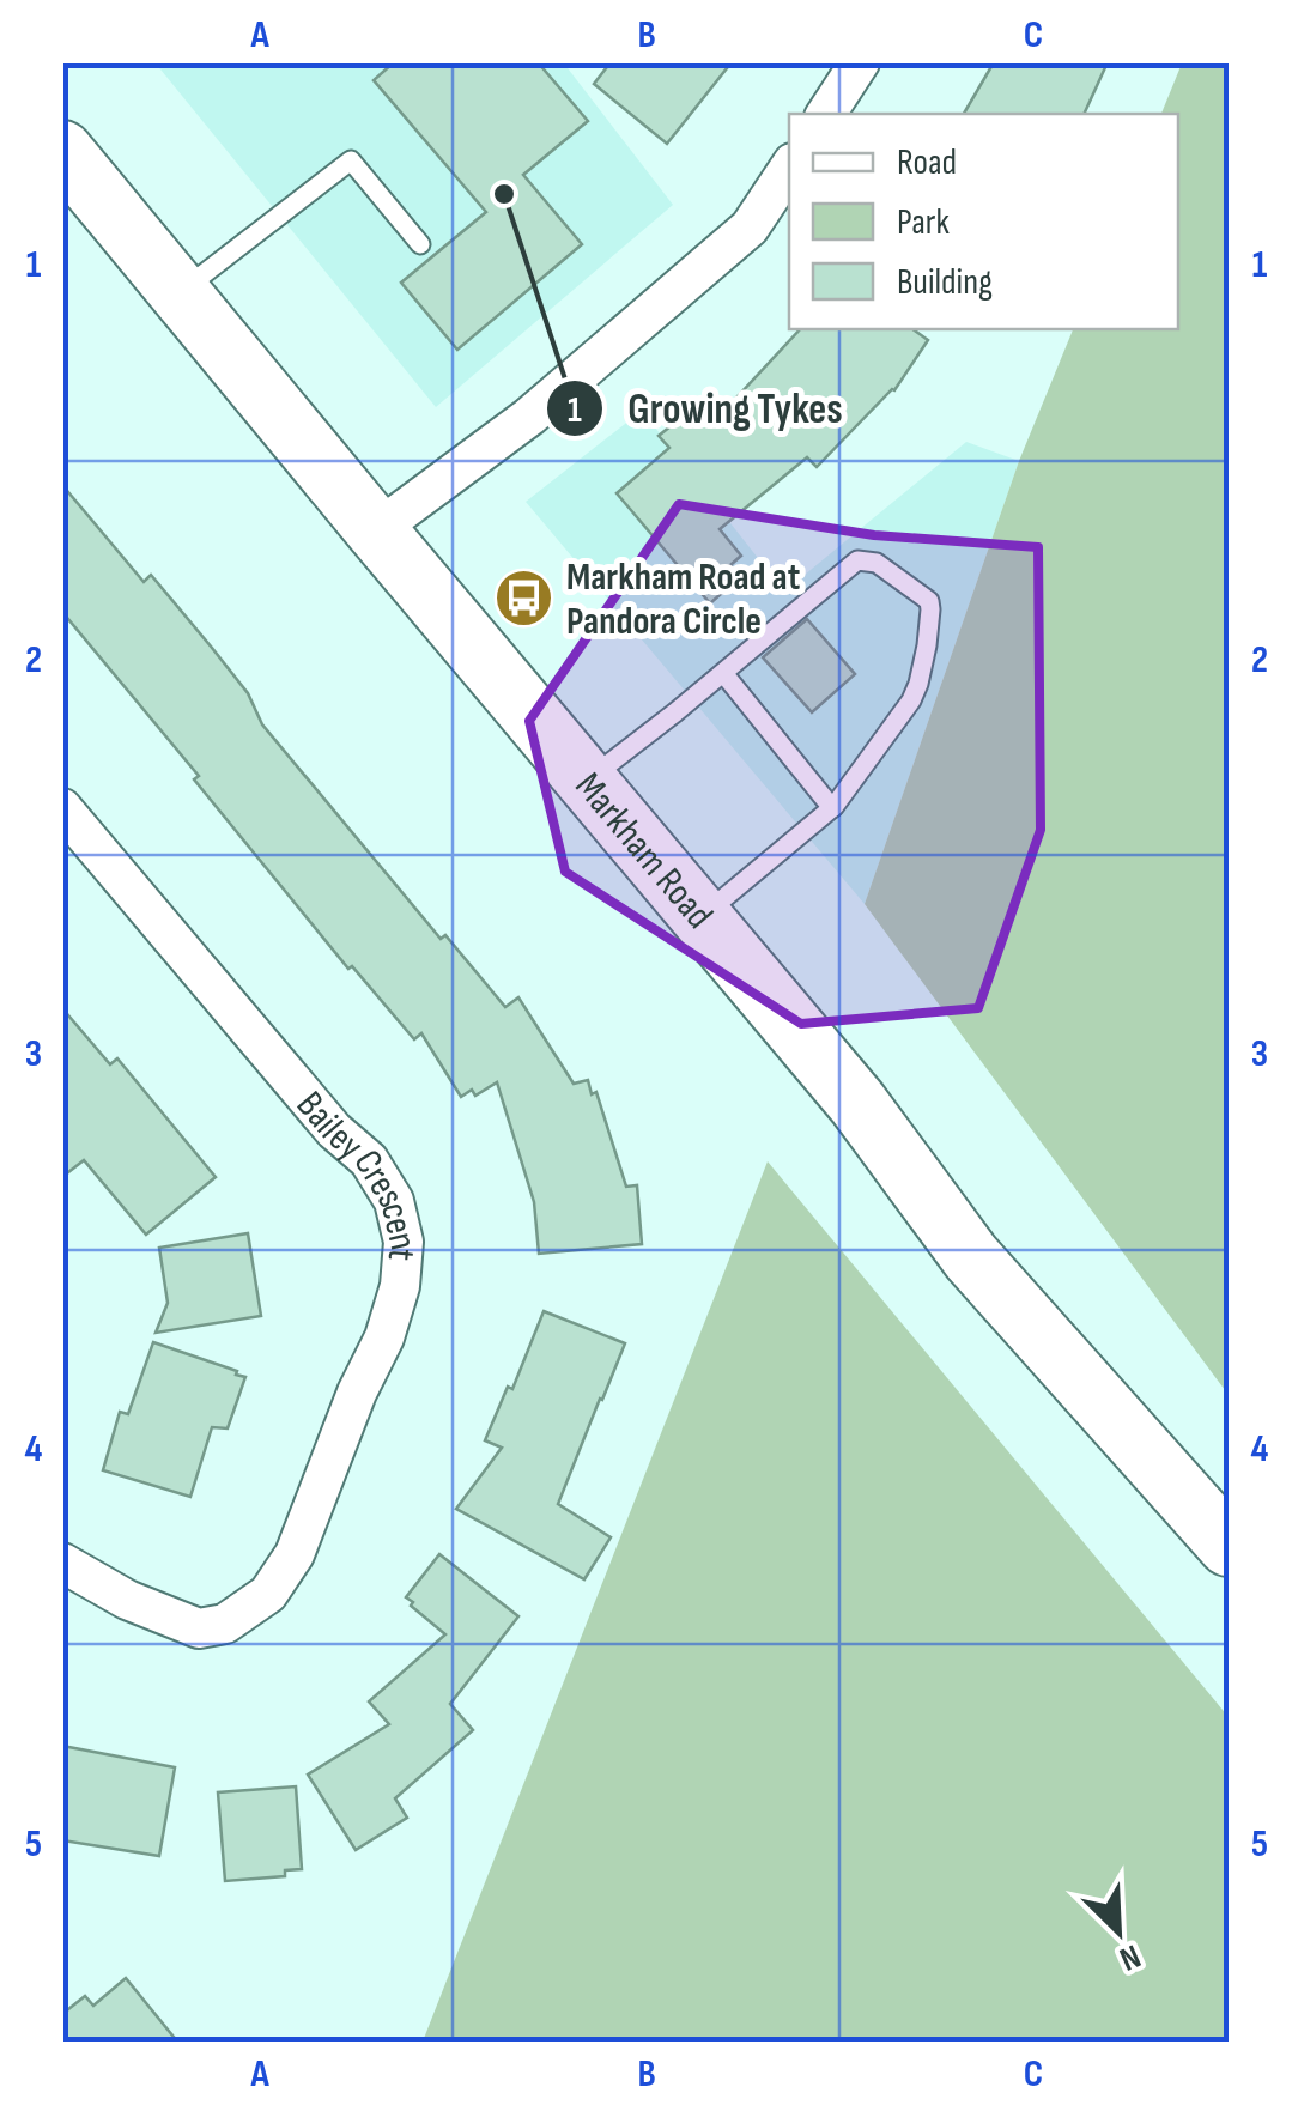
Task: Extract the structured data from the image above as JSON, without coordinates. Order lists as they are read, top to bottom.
{
  "streets": {
    "main road": ["Markham Road"],
    "street": ["Bailey Crescent"]
  },
  "places": {
    "other": ["Growing Tykes"],
    "bus stop": ["Markham Road at Pandora Circle"]
  },
  "legend": ["Road", "Park", "Building"],
  "north": "bottom right",
  "grid": {
    "columns": ["A", "B", "C"],
    "rows": [
      "1",
      "2",
      "3",
      "4",
      "5"
    ]
  }
}
